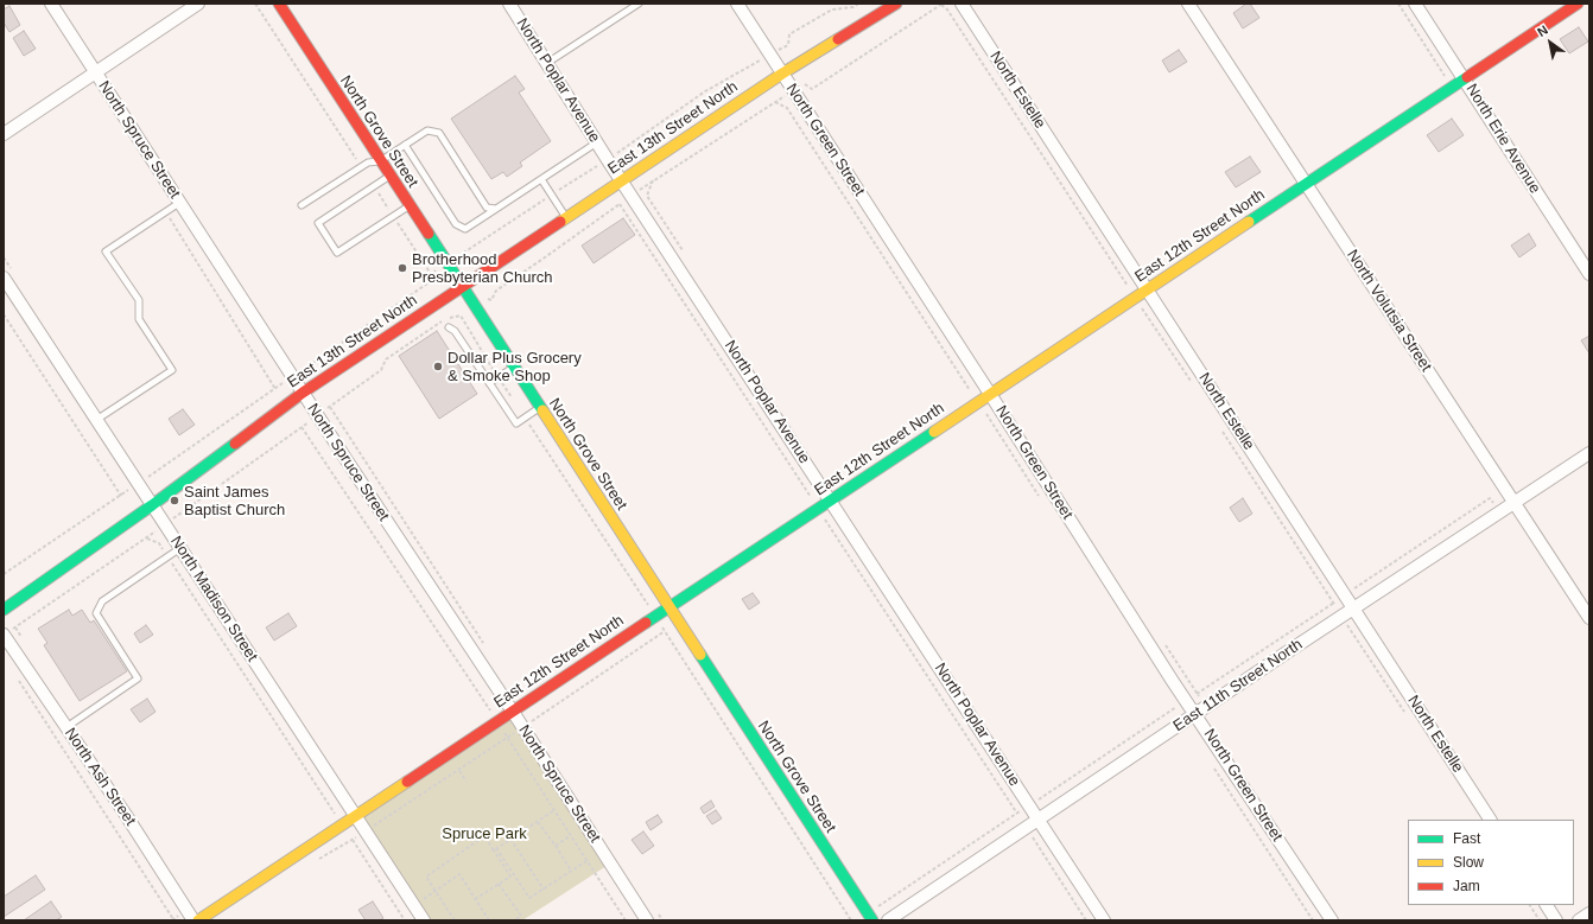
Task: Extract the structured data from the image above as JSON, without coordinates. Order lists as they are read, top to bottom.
{
  "streets": {
    "street": [
      "North Poplar Avenue",
      "North Estelle",
      "East 13th Street North",
      "North Grove Street",
      "North Erie Avenue",
      "North Spruce Street",
      "North Green Street",
      "East 12th Street North",
      "North Volutsia Street",
      "North Madison Street",
      "East 11th Street North",
      "North Ash Street"
    ]
  },
  "crossings": [
    ["North Poplar Avenue", "East 13th Street North"],
    ["North Poplar Avenue", "East 12th Street North"],
    ["North Poplar Avenue", "East 11th Street North"],
    ["North Estelle", "East 12th Street North"],
    ["North Estelle", "East 11th Street North"],
    ["East 13th Street North", "North Grove Street"],
    ["East 13th Street North", "North Spruce Street"],
    ["East 13th Street North", "North Green Street"],
    ["East 13th Street North", "North Madison Street"],
    ["North Grove Street", "East 12th Street North"],
    ["North Erie Avenue", "East 12th Street North"],
    ["North Spruce Street", "East 12th Street North"],
    ["North Green Street", "East 12th Street North"],
    ["North Green Street", "East 11th Street North"],
    ["East 12th Street North", "North Volutsia Street"],
    ["East 12th Street North", "North Madison Street"],
    ["North Volutsia Street", "East 11th Street North"]
  ],
  "parks": ["Spruce Park"],
  "places": ["Brotherhood Presbyterian Church", "Dollar Plus Grocery & Smoke Shop", "Saint James Baptist Church"],
  "legend": ["Fast", "Slow", "Jam"],
  "north": "top left"
}
